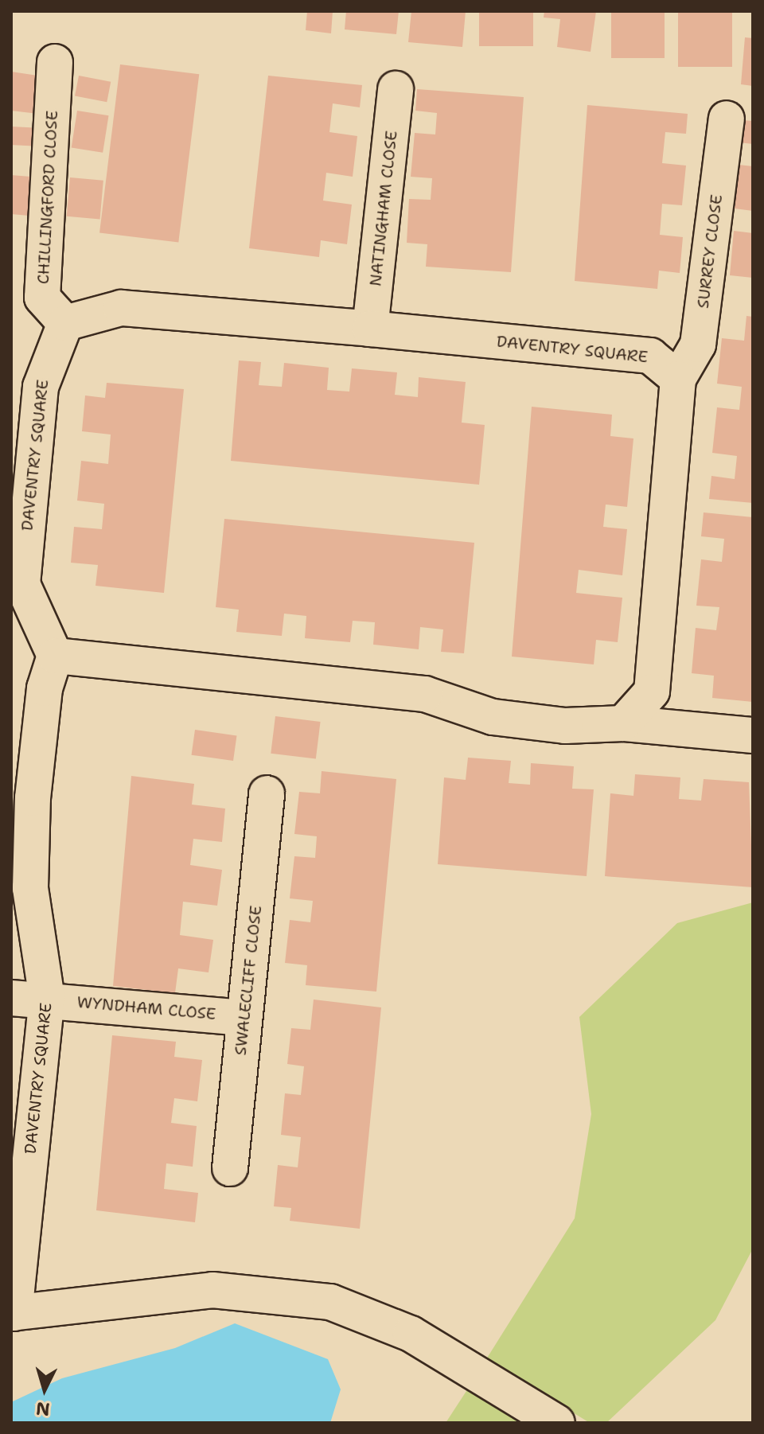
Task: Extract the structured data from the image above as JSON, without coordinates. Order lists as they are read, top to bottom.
{
  "streets": {
    "street": [
      "CHILLINGFORD CLOSE",
      "NATINGHAM CLOSE",
      "SURREY CLOSE",
      "DAVENTRY SQUARE",
      "SWALECLIFF CLOSE",
      "WYNDHAM CLOSE"
    ]
  },
  "crossings": [
    ["CHILLINGFORD CLOSE", "DAVENTRY SQUARE"],
    ["NATINGHAM CLOSE", "DAVENTRY SQUARE"],
    ["SURREY CLOSE", "DAVENTRY SQUARE"],
    ["DAVENTRY SQUARE", "WYNDHAM CLOSE"],
    ["SWALECLIFF CLOSE", "WYNDHAM CLOSE"]
  ],
  "north": "bottom"
}
